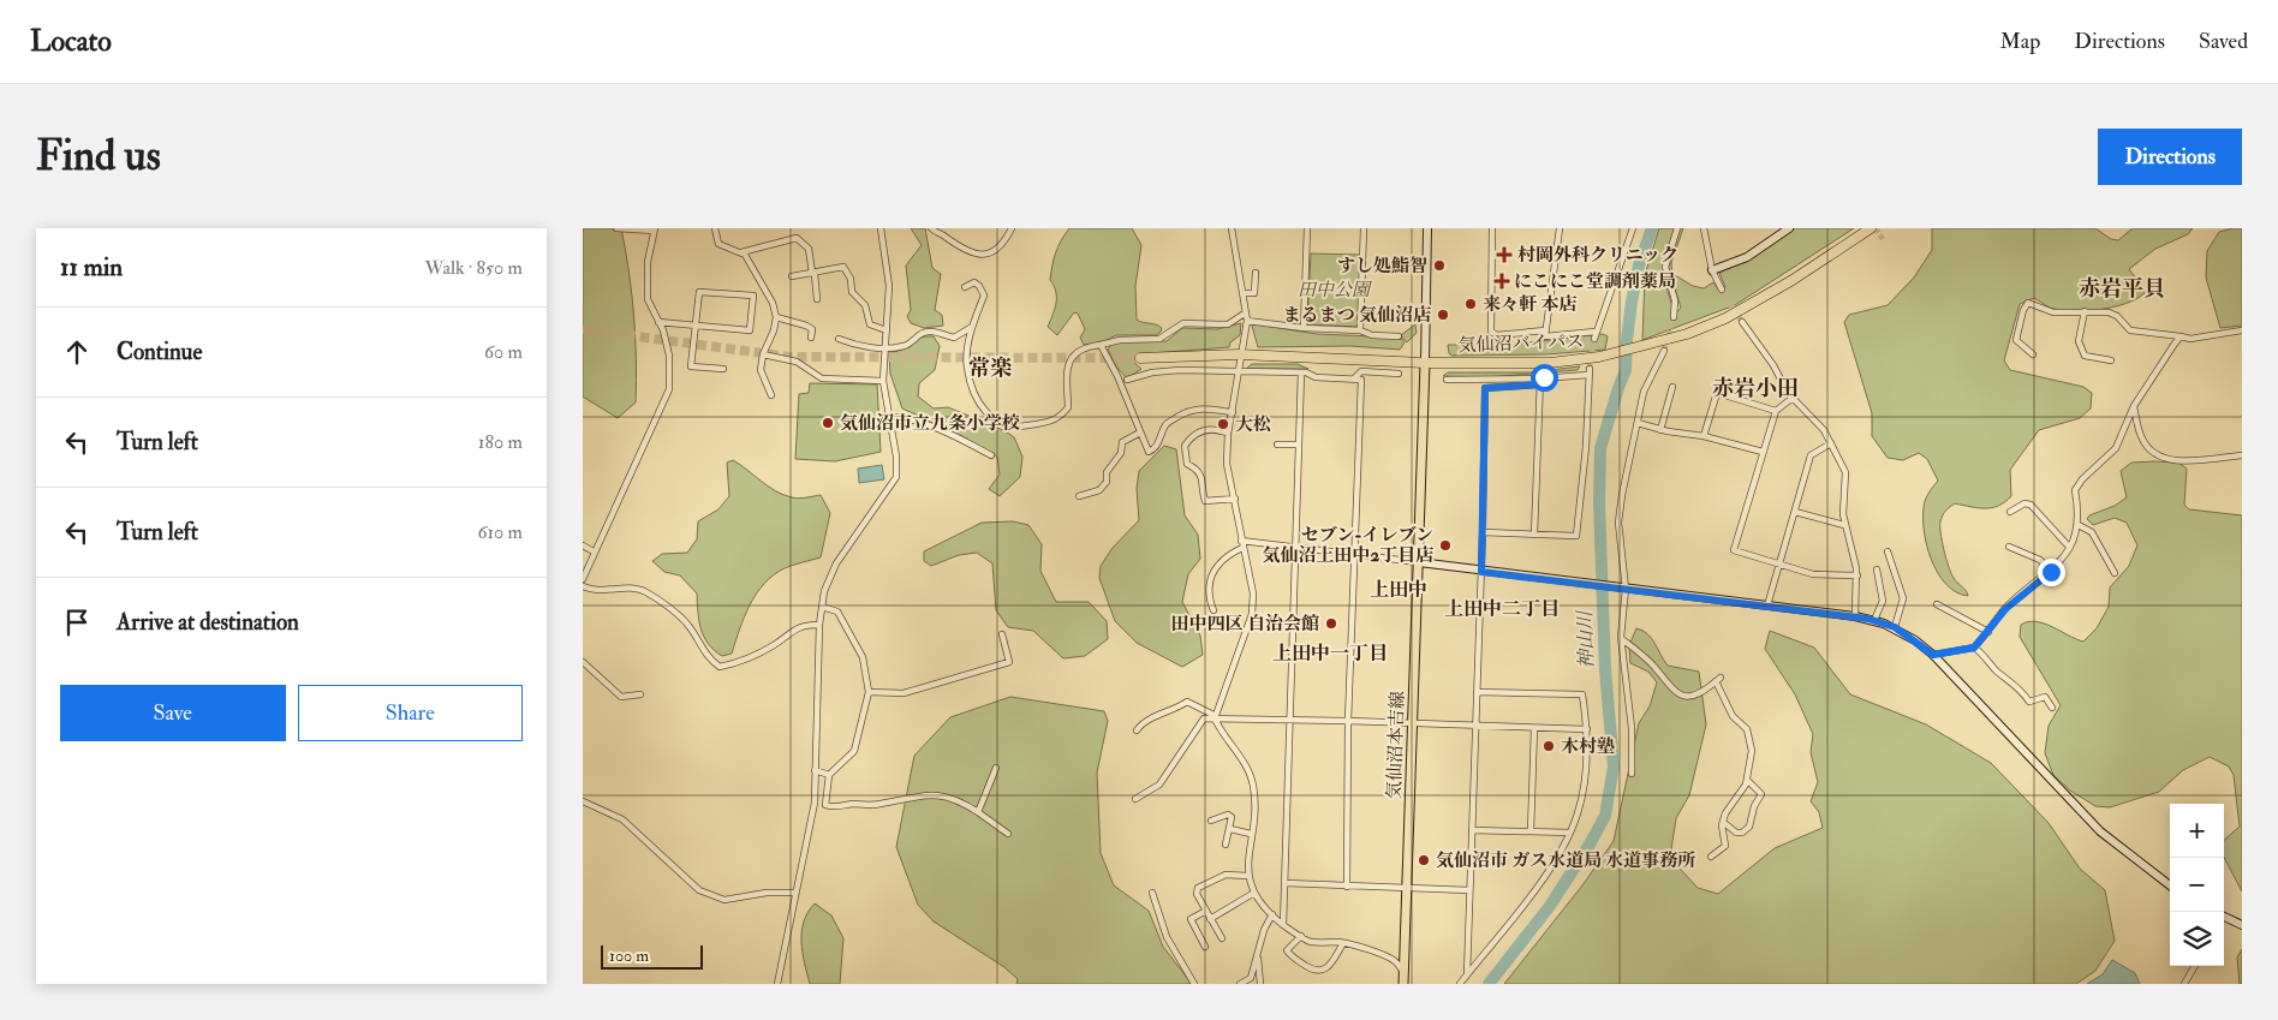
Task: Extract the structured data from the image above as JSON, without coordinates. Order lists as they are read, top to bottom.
{
  "streets": {
    "highway": ["気仙沼バイパス"],
    "main road": ["気仙沼本吉線"]
  },
  "crossings": [
    ["気仙沼バイパス", "気仙沼本吉線"]
  ],
  "districts": [
    "赤岩平貝",
    "常楽",
    "赤岩小田",
    "上田中",
    "上田中二丁目",
    "上田中一丁目"
  ],
  "water": ["神山川"],
  "parks": ["田中公園"],
  "places": {
    "health": ["村岡外科クリニック", "にこにこ堂調剤薬局"],
    "other": [
      "すし処鮨智",
      "来々軒 本店",
      "まるまつ 気仙沼店",
      "気仙沼市立九条小学校",
      "大松",
      "セブン-イレブン 気仙沼上田中2丁目店",
      "田中四区 自治会館",
      "木村塾",
      "気仙沼市 ガス水道局 水道事務所"
    ]
  },
  "scale_bar": "100 m",
  "page": {
    "header": "Locato",
    "nav": ["Map", "Directions", "Saved"],
    "buttons": [
      "Directions",
      ["Save", "Share"]
    ],
    "title": "Find us",
    "heading": ["11 min", "Walk · 850 m"],
    "list": [
      ["Continue", "60 m"],
      ["Turn left", "180 m"],
      ["Turn left", "610 m"],
      "Arrive at destination"
    ],
    "map_buttons": ["+", "−"],
    "scale": "100 m"
  }
}
